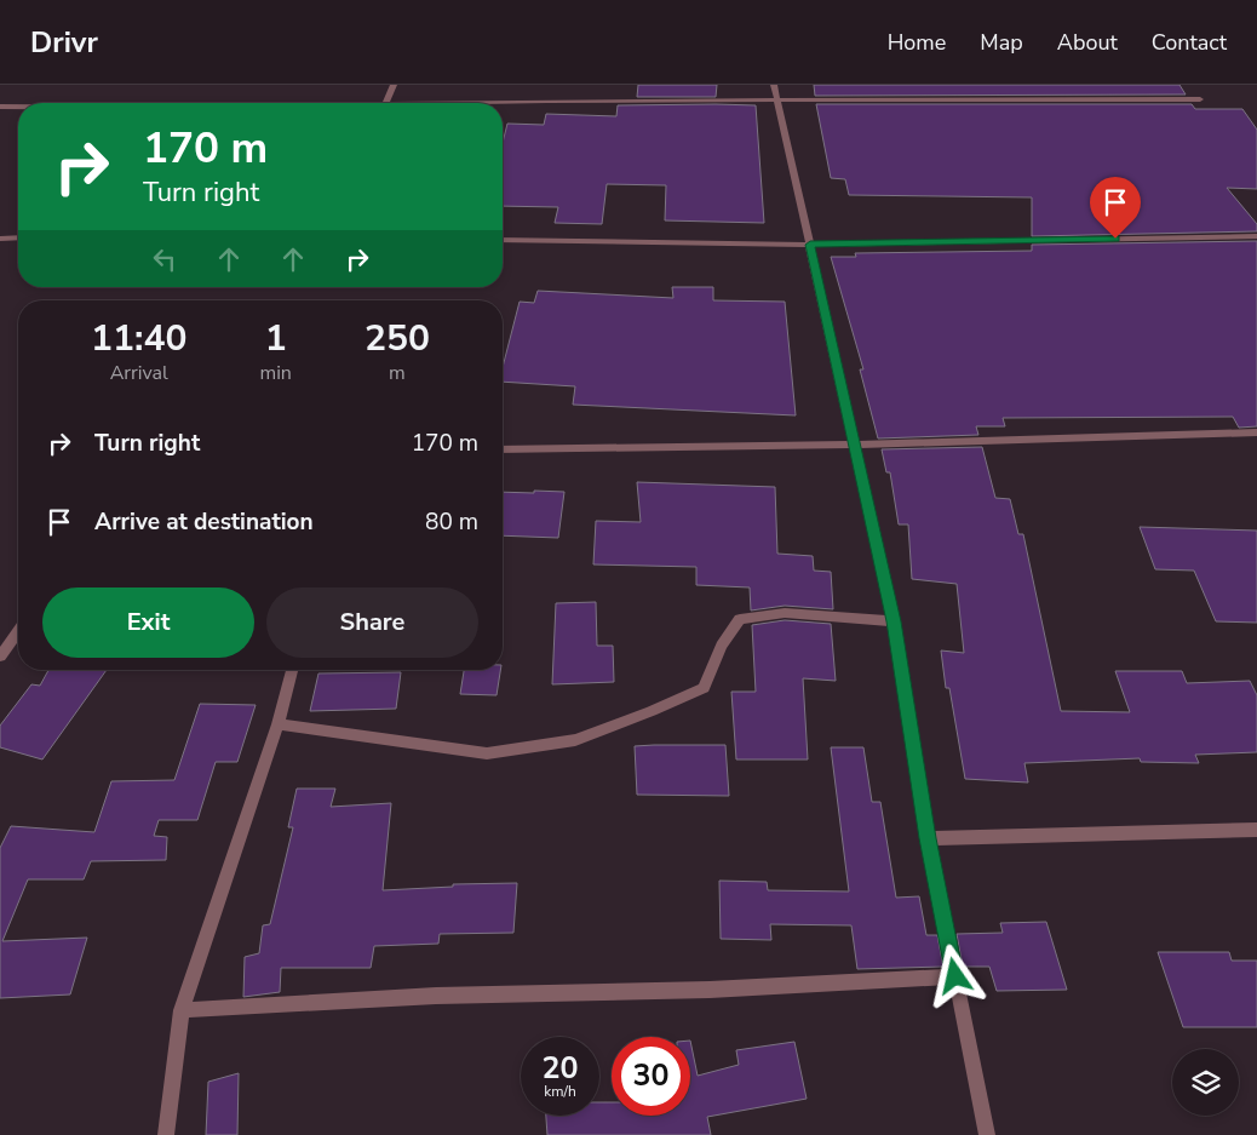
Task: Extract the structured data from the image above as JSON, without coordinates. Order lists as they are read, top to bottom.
{
  "page": {
    "header": "Drivr",
    "nav": [
      "Home",
      "Map",
      "About",
      "Contact"
    ],
    "turn": ["170 m", "Turn right"],
    "eta": [
      "11:40",
      "Arrival",
      "1",
      "min",
      "250",
      "m"
    ],
    "list": [
      {
        "name": "Turn right",
        "value": "170 m"
      },
      {
        "name": "Arrive at destination",
        "value": "80 m"
      }
    ],
    "buttons": ["Exit", "Share"],
    "speed": "20 km/h",
    "limit": "30"
  }
}
